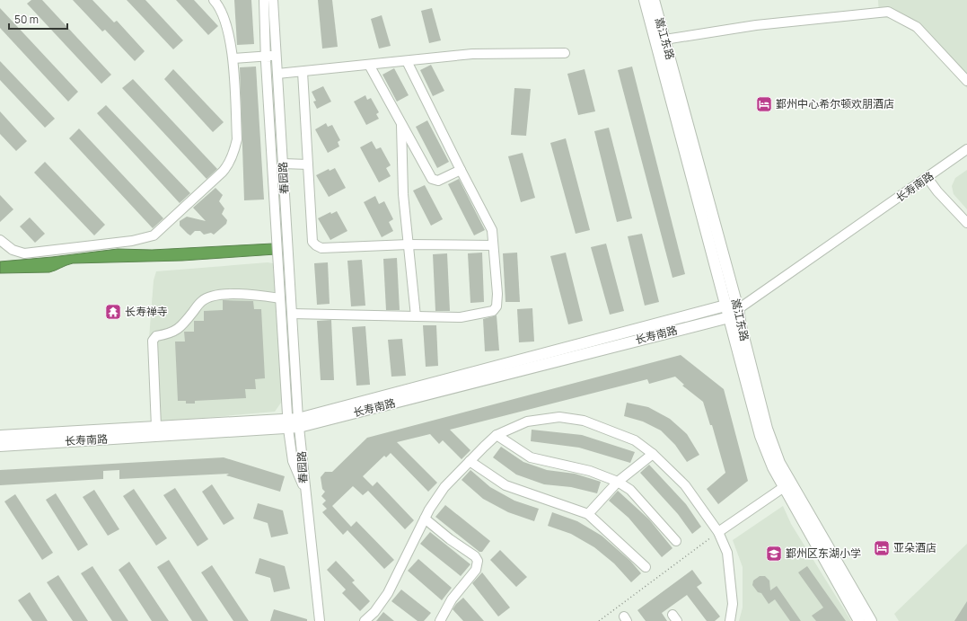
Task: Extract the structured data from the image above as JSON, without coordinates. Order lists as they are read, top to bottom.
{
  "streets": {
    "main road": ["嵩江东路", "长寿南路"],
    "street": ["春园路"]
  },
  "crossings": [
    ["嵩江东路", "长寿南路"],
    ["春园路", "长寿南路"]
  ],
  "places": {
    "hotel": ["鄞州中心希尔顿欢朋酒店", "亚朵酒店"],
    "temple": ["长寿禅寺"],
    "school or university": ["鄞州区东湖小学"]
  },
  "scale_bar": "50 m"
}
